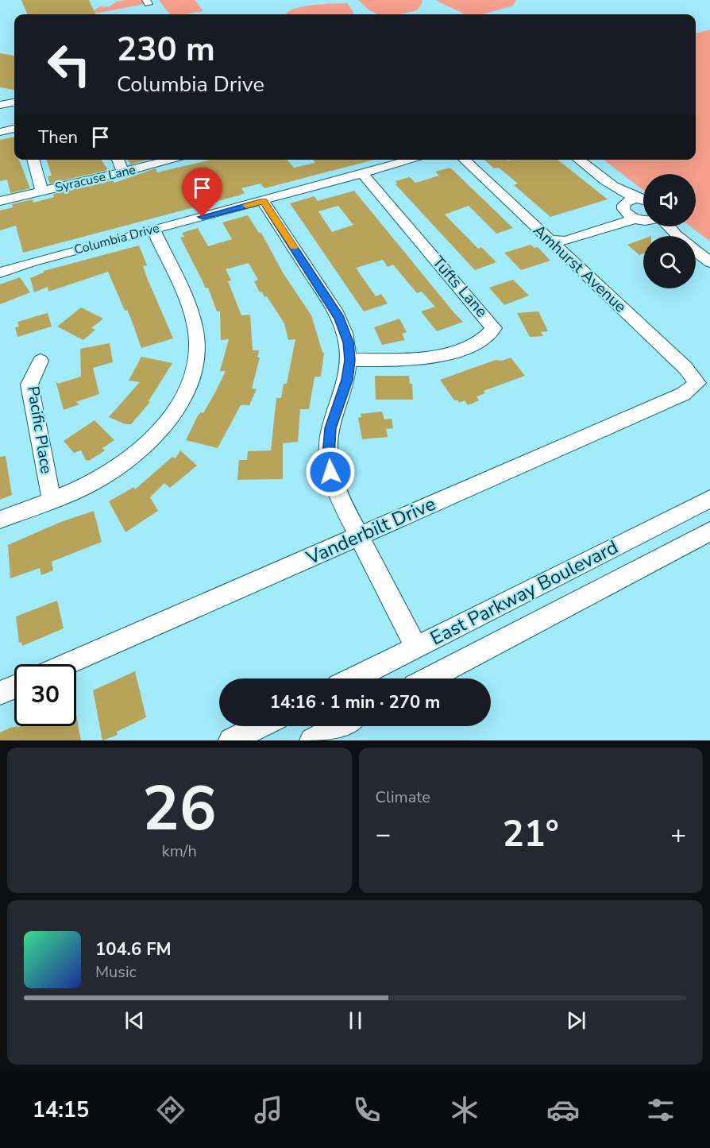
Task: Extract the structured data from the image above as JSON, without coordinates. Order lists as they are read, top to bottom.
{
  "streets": {
    "street": [
      "Syracuse Lane",
      "Columbia Drive",
      "Amhurst Avenue",
      "Tufts Lane",
      "Pacific Place",
      "Vanderbilt Drive",
      "East Parkway Boulevard"
    ]
  },
  "crossings": [
    ["Columbia Drive", "Tufts Lane"],
    ["Amhurst Avenue", "Vanderbilt Drive"]
  ],
  "page": {
    "turn": ["230 m", "Columbia Drive"],
    "then": "Then",
    "limit": "30",
    "trip": "14:16 · 1 min · 270 m",
    "tile": [
      ["26", "km/h"],
      "Climate"
    ],
    "heat": ["−", "21°", "+"],
    "song": ["104.6 FM", "Music"],
    "tabs": "14:15"
  }
}
